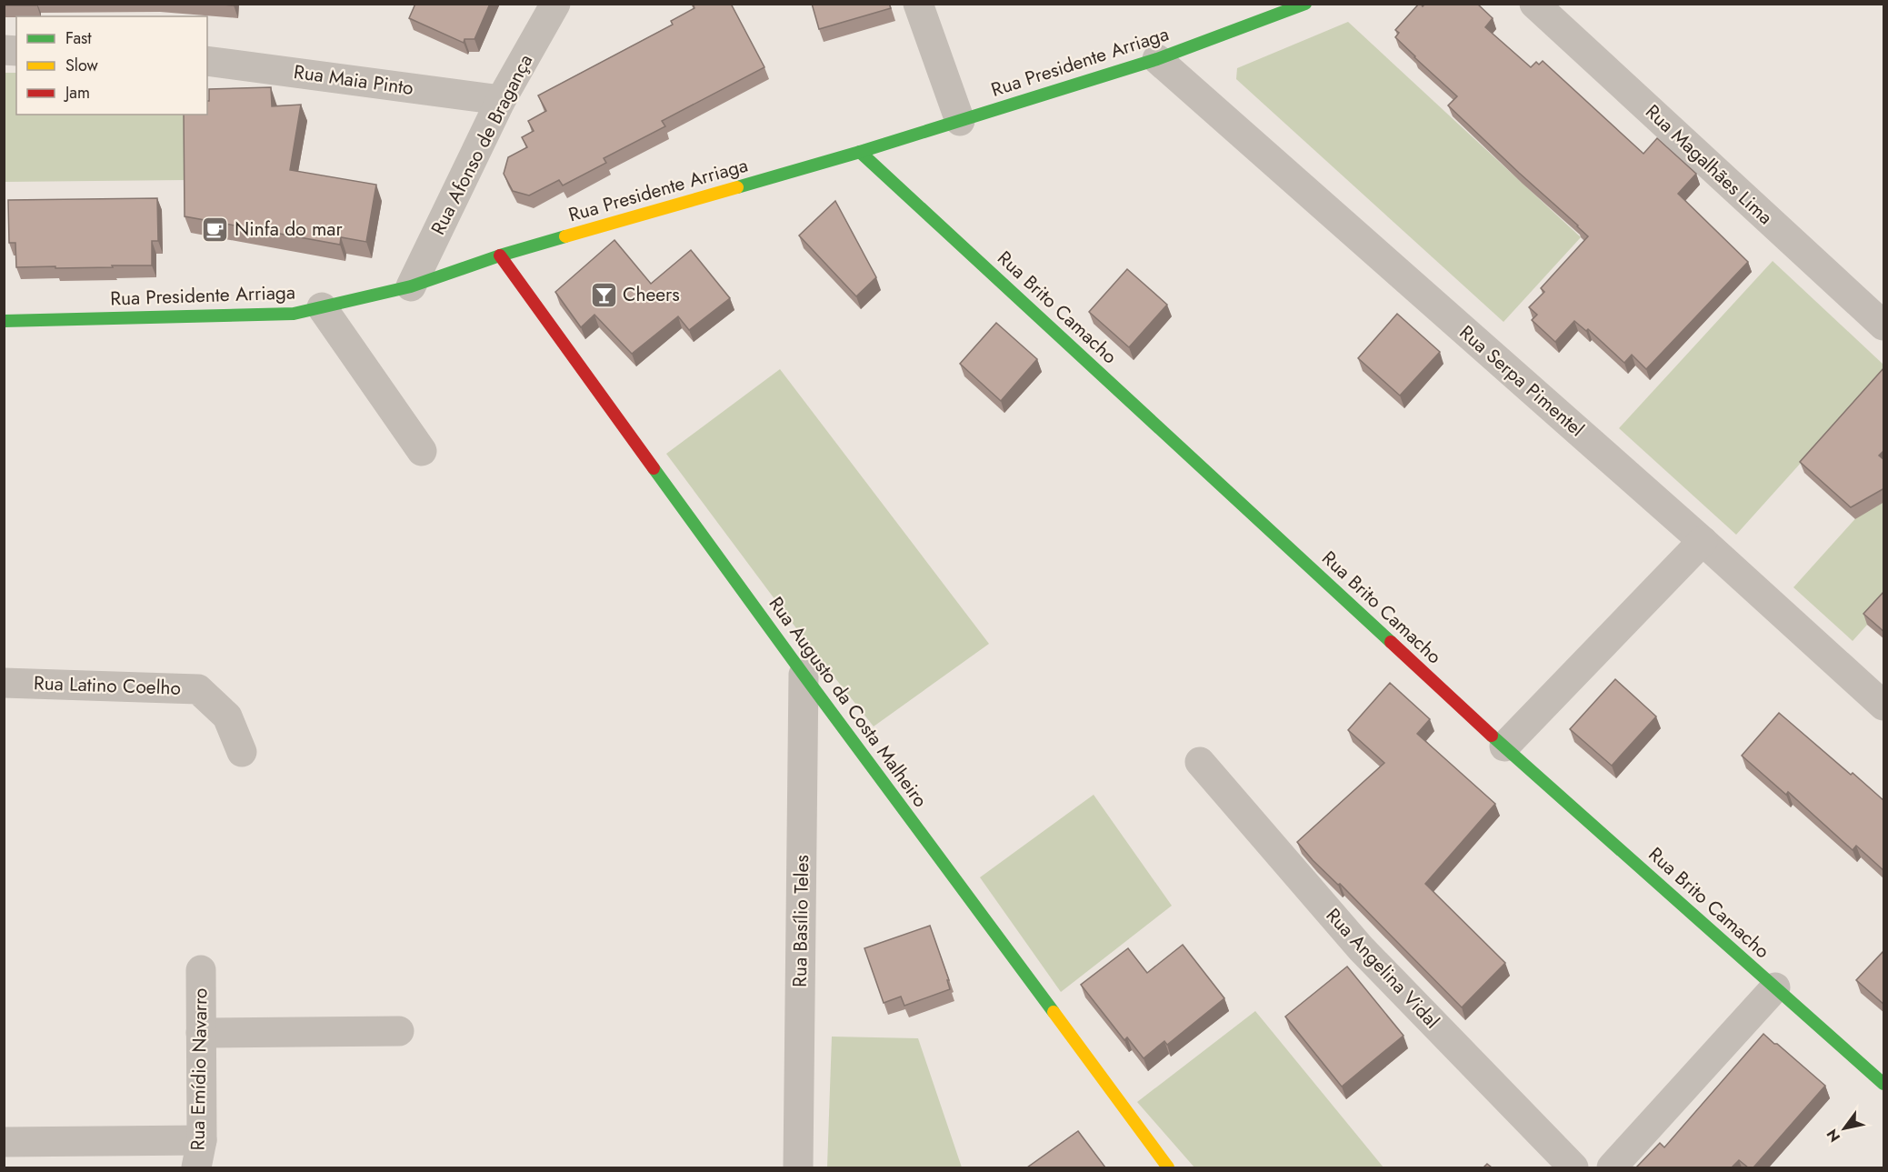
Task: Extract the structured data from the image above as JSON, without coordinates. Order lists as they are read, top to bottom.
{
  "streets": {
    "street": [
      "Rua Presidente Arriaga",
      "Rua Maia Pinto",
      "Rua Afonso de Bragança",
      "Rua Magalhães Lima",
      "Rua Brito Camacho",
      "Rua Serpa Pimentel",
      "Rua Latino Coelho",
      "Rua Augusto da Costa Malheiro",
      "Rua Basílio Teles",
      "Rua Angelina Vidal",
      "Rua Emídio Navarro"
    ]
  },
  "crossings": [
    ["Rua Presidente Arriaga", "Rua Afonso de Bragança"],
    ["Rua Presidente Arriaga", "Rua Brito Camacho"],
    ["Rua Presidente Arriaga", "Rua Serpa Pimentel"],
    ["Rua Presidente Arriaga", "Rua Augusto da Costa Malheiro"],
    ["Rua Maia Pinto", "Rua Afonso de Bragança"],
    ["Rua Augusto da Costa Malheiro", "Rua Basílio Teles"]
  ],
  "places": {
    "cafe": ["Ninfa do mar"],
    "bar": ["Cheers"]
  },
  "legend": ["Fast", "Slow", "Jam"],
  "north": "bottom left"
}
